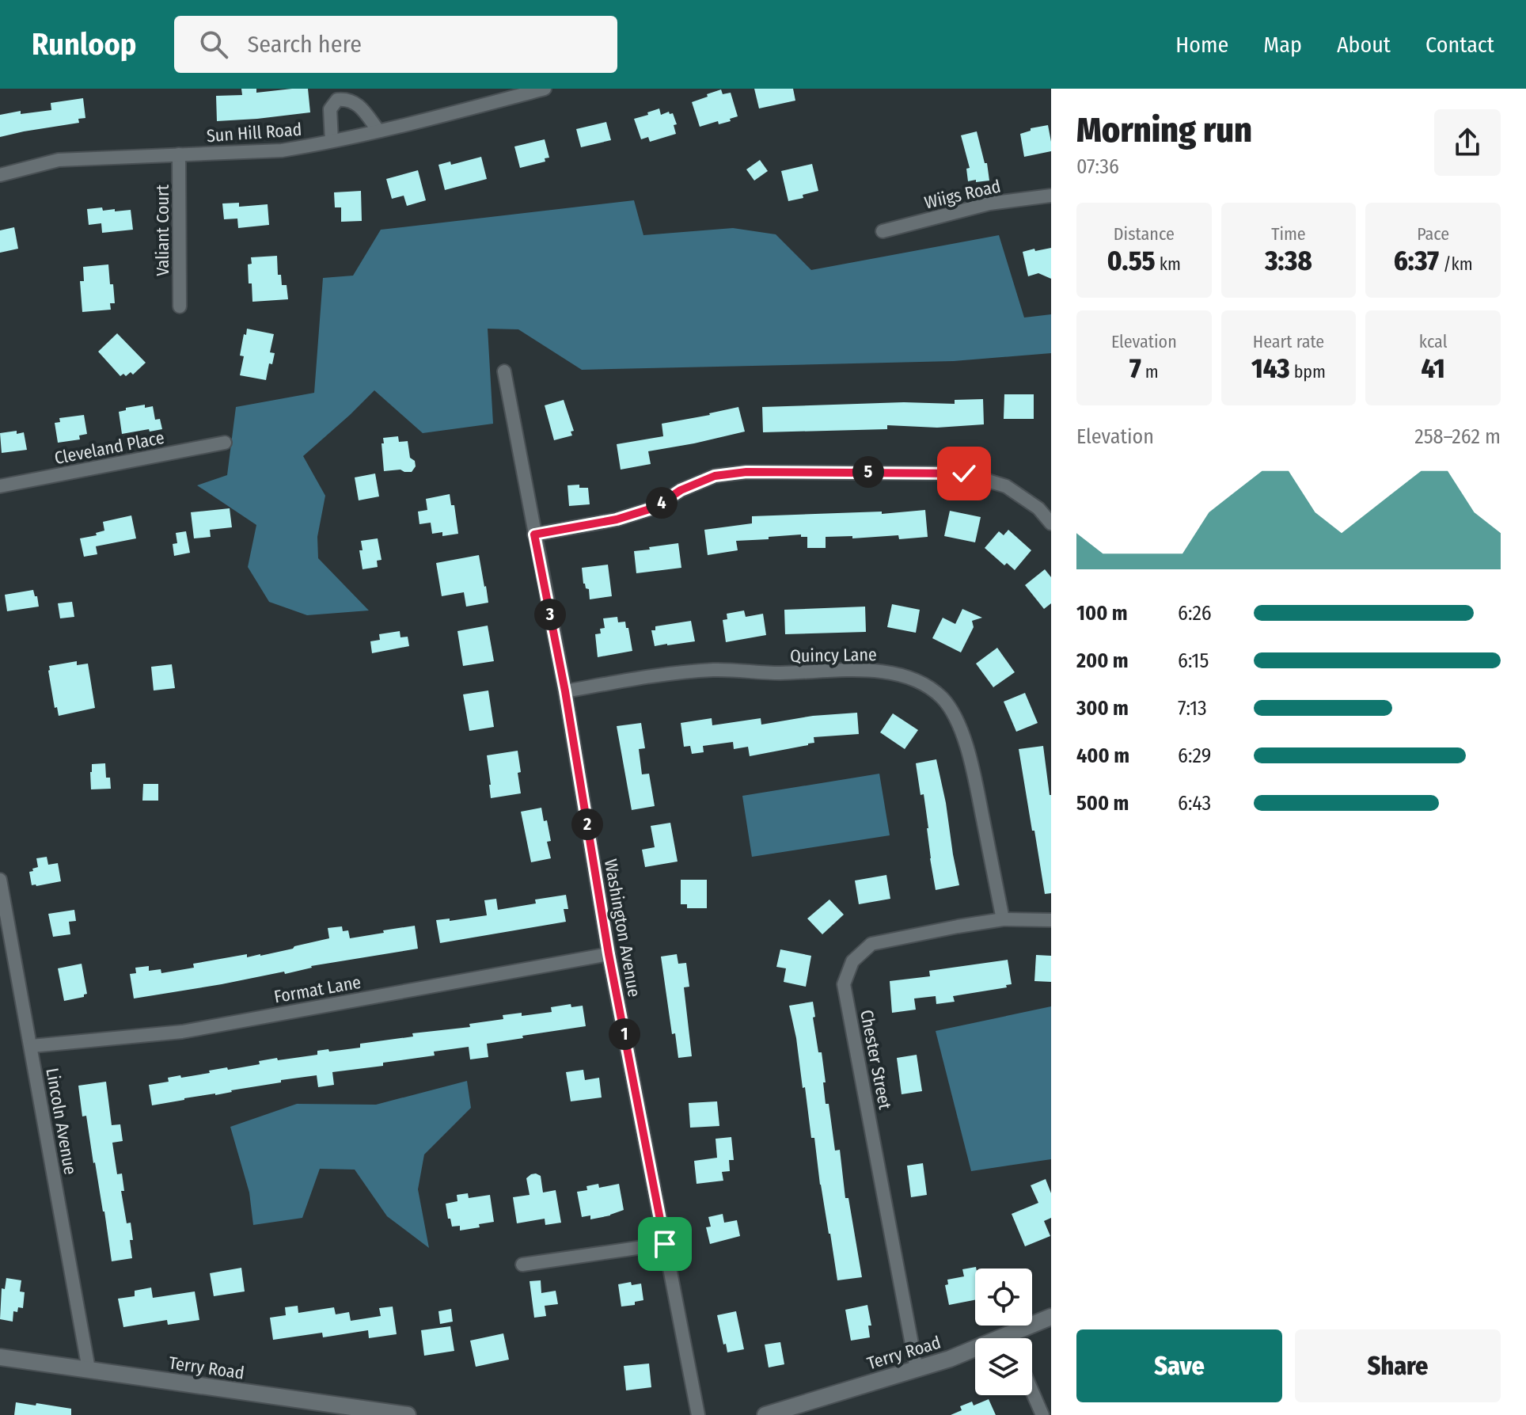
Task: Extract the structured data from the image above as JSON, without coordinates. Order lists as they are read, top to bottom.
{
  "streets": {
    "street": [
      "Sun Hill Road",
      "Wiigs Road",
      "Valiant Court",
      "Cleveland Place",
      "Quincy Lane",
      "Washington Avenue",
      "Format Lane",
      "Chester Street",
      "Lincoln Avenue",
      "Terry Road"
    ]
  },
  "crossings": [
    ["Sun Hill Road", "Valiant Court"],
    ["Quincy Lane", "Washington Avenue"],
    ["Quincy Lane", "Chester Street"],
    ["Washington Avenue", "Format Lane"],
    ["Format Lane", "Lincoln Avenue"],
    ["Chester Street", "Terry Road"],
    ["Lincoln Avenue", "Terry Road"]
  ],
  "page": {
    "header": "Runloop",
    "search": "Search here",
    "nav": [
      "Home",
      "Map",
      "About",
      "Contact"
    ],
    "heading": ["Morning run", "07:36"],
    "stats": [
      ["Distance", "0.55 km"],
      ["Time", "3:38"],
      ["Pace", "6:37 /km"],
      ["Elevation", "7 m"],
      ["Heart rate", "143 bpm"],
      ["kcal", "41"]
    ],
    "chart": ["Elevation", "258–262 m"],
    "pins": [
      "5",
      "4",
      "3",
      "2",
      "1"
    ],
    "list": [
      {
        "name": "100 m",
        "note": "6:26"
      },
      {
        "name": "200 m",
        "note": "6:15"
      },
      {
        "name": "300 m",
        "note": "7:13"
      },
      {
        "name": "400 m",
        "note": "6:29"
      },
      {
        "name": "500 m",
        "note": "6:43"
      }
    ],
    "buttons": ["Save", "Share"]
  }
}
